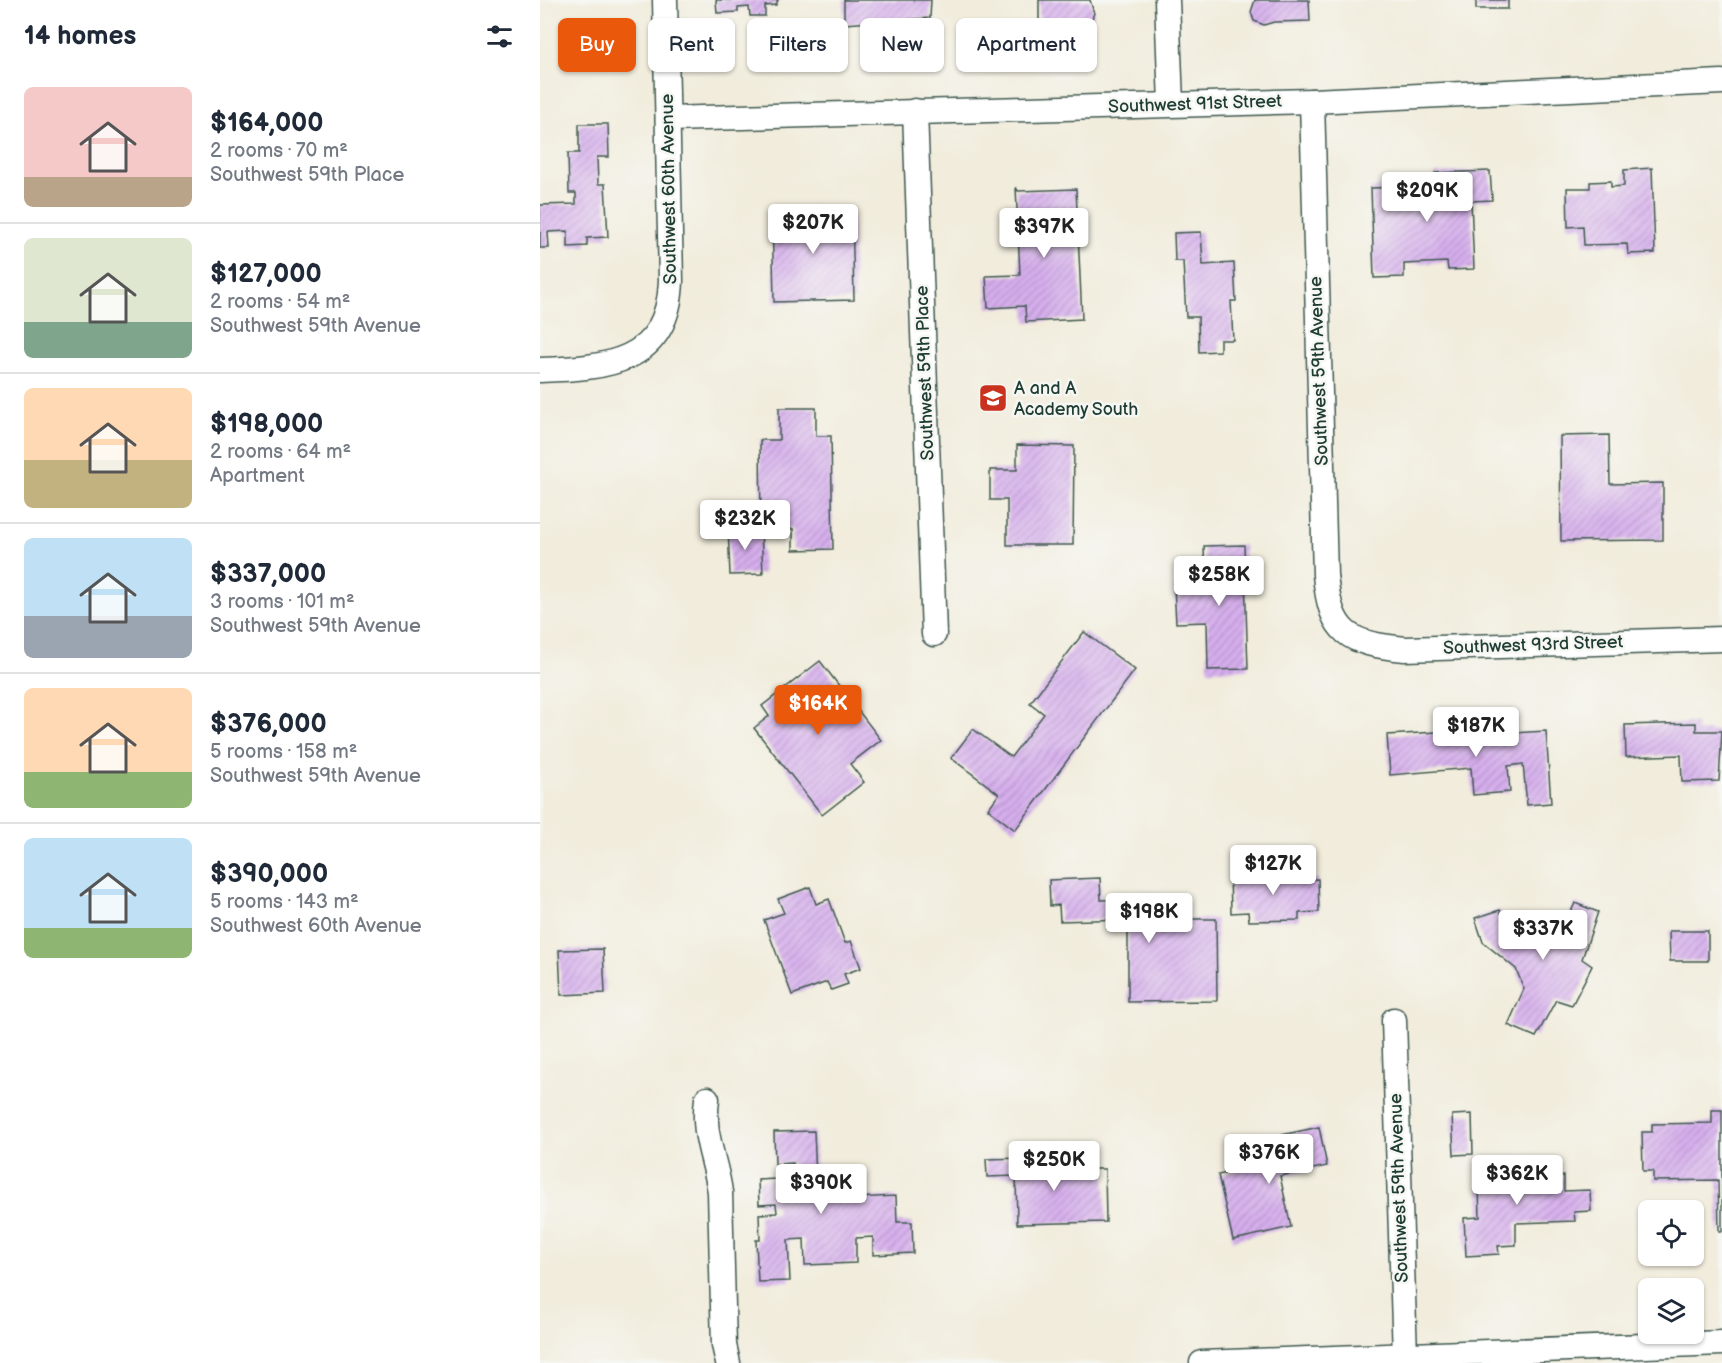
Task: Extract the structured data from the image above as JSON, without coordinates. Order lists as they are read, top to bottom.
{
  "streets": {
    "street": [
      "Southwest 91st Street",
      "Southwest 60th Avenue",
      "Southwest 59th Avenue",
      "Southwest 59th Place",
      "Southwest 93rd Street"
    ]
  },
  "crossings": [
    ["Southwest 91st Street", "Southwest 60th Avenue"],
    ["Southwest 91st Street", "Southwest 59th Avenue"],
    ["Southwest 91st Street", "Southwest 59th Place"],
    ["Southwest 59th Avenue", "Southwest 93rd Street"]
  ],
  "places": {
    "school or university": ["A and A Academy South"]
  },
  "page": {
    "heading": "14 homes",
    "chip": [
      "Buy",
      "Rent",
      "Filters",
      "New",
      "Apartment"
    ],
    "list": [
      {
        "name": "$164,000",
        "note": "2 rooms · 70 m² · Southwest 59th Place"
      },
      {
        "name": "$127,000",
        "note": "2 rooms · 54 m² · Southwest 59th Avenue"
      },
      {
        "name": "$198,000",
        "note": "2 rooms · 64 m² · Apartment"
      },
      {
        "name": "$337,000",
        "note": "3 rooms · 101 m² · Southwest 59th Avenue"
      },
      {
        "name": "$376,000",
        "note": "5 rooms · 158 m² · Southwest 59th Avenue"
      },
      {
        "name": "$390,000",
        "note": "5 rooms · 143 m² · Southwest 60th Avenue"
      }
    ],
    "price": [
      "$209K",
      "$207K",
      "$397K",
      "$232K",
      "$258K",
      "$164K",
      "$187K",
      "$127K",
      "$198K",
      "$337K",
      "$376K",
      "$250K",
      "$362K",
      "$390K"
    ]
  }
}
